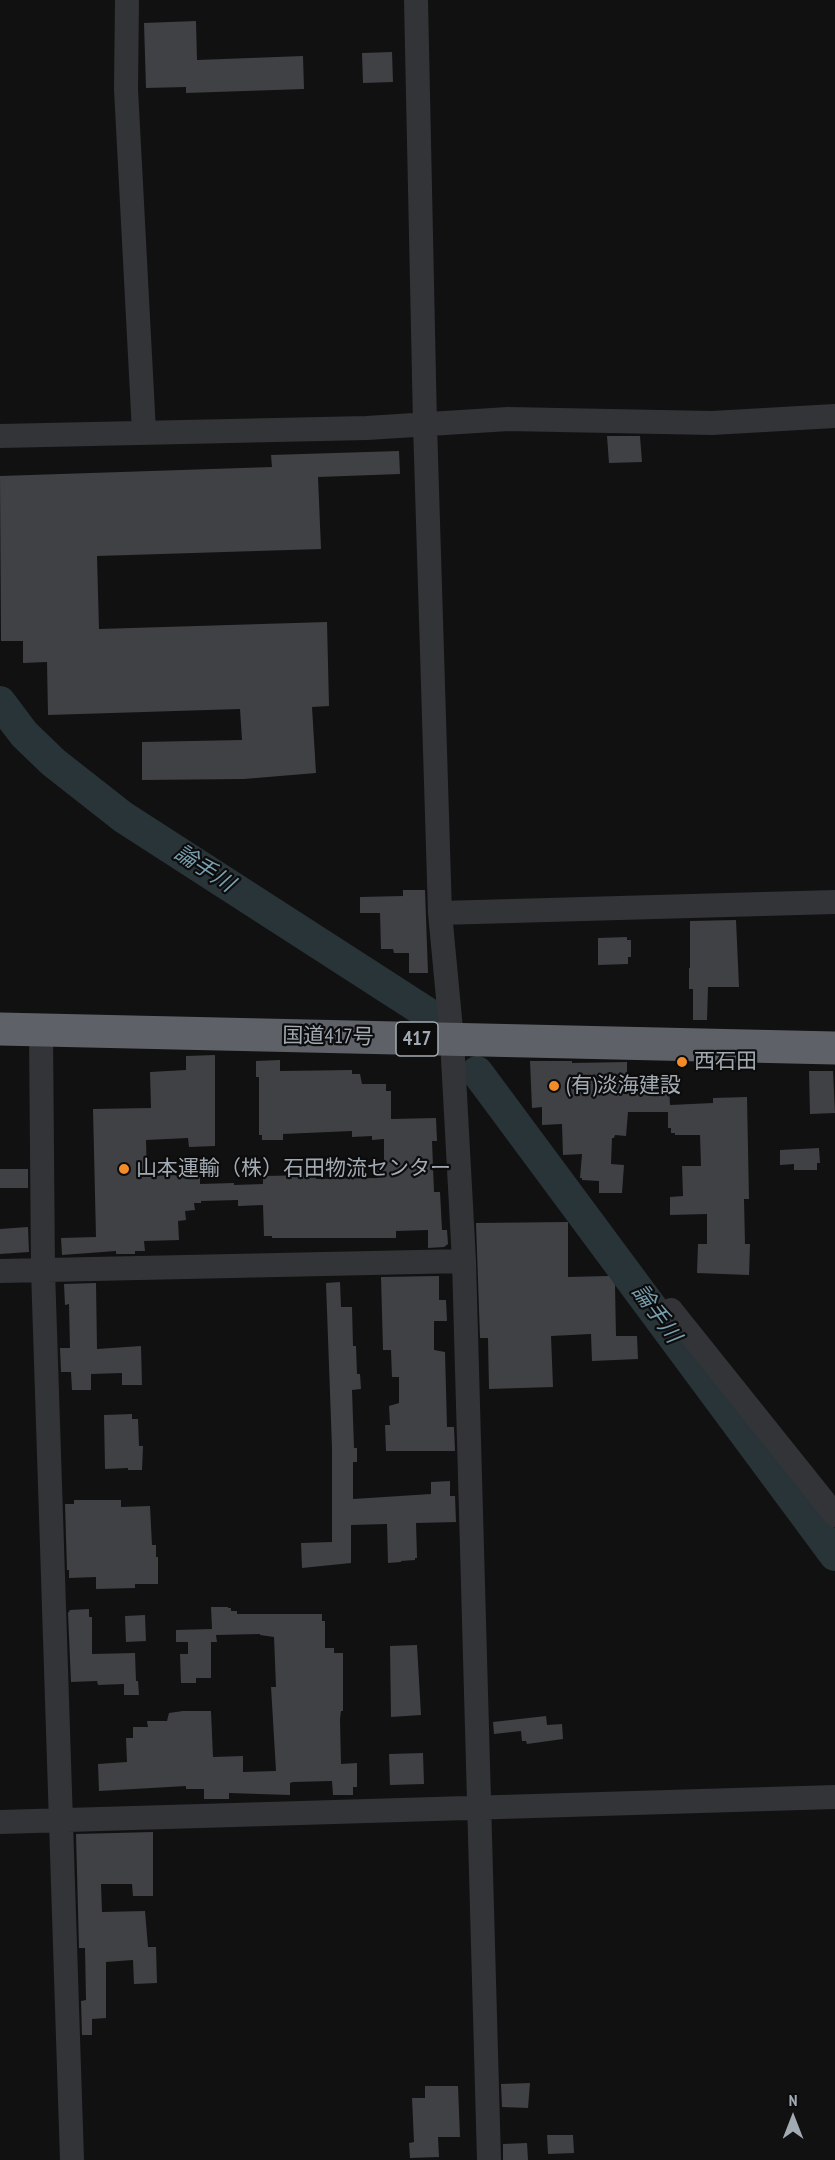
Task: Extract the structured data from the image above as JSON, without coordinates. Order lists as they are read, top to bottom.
{
  "streets": {
    "highway": ["国道417号", "417"]
  },
  "water": ["論手川"],
  "places": ["西石田", "(有)淡海建設", "山本運輸（株）石田物流センター"],
  "north": "top"
}
